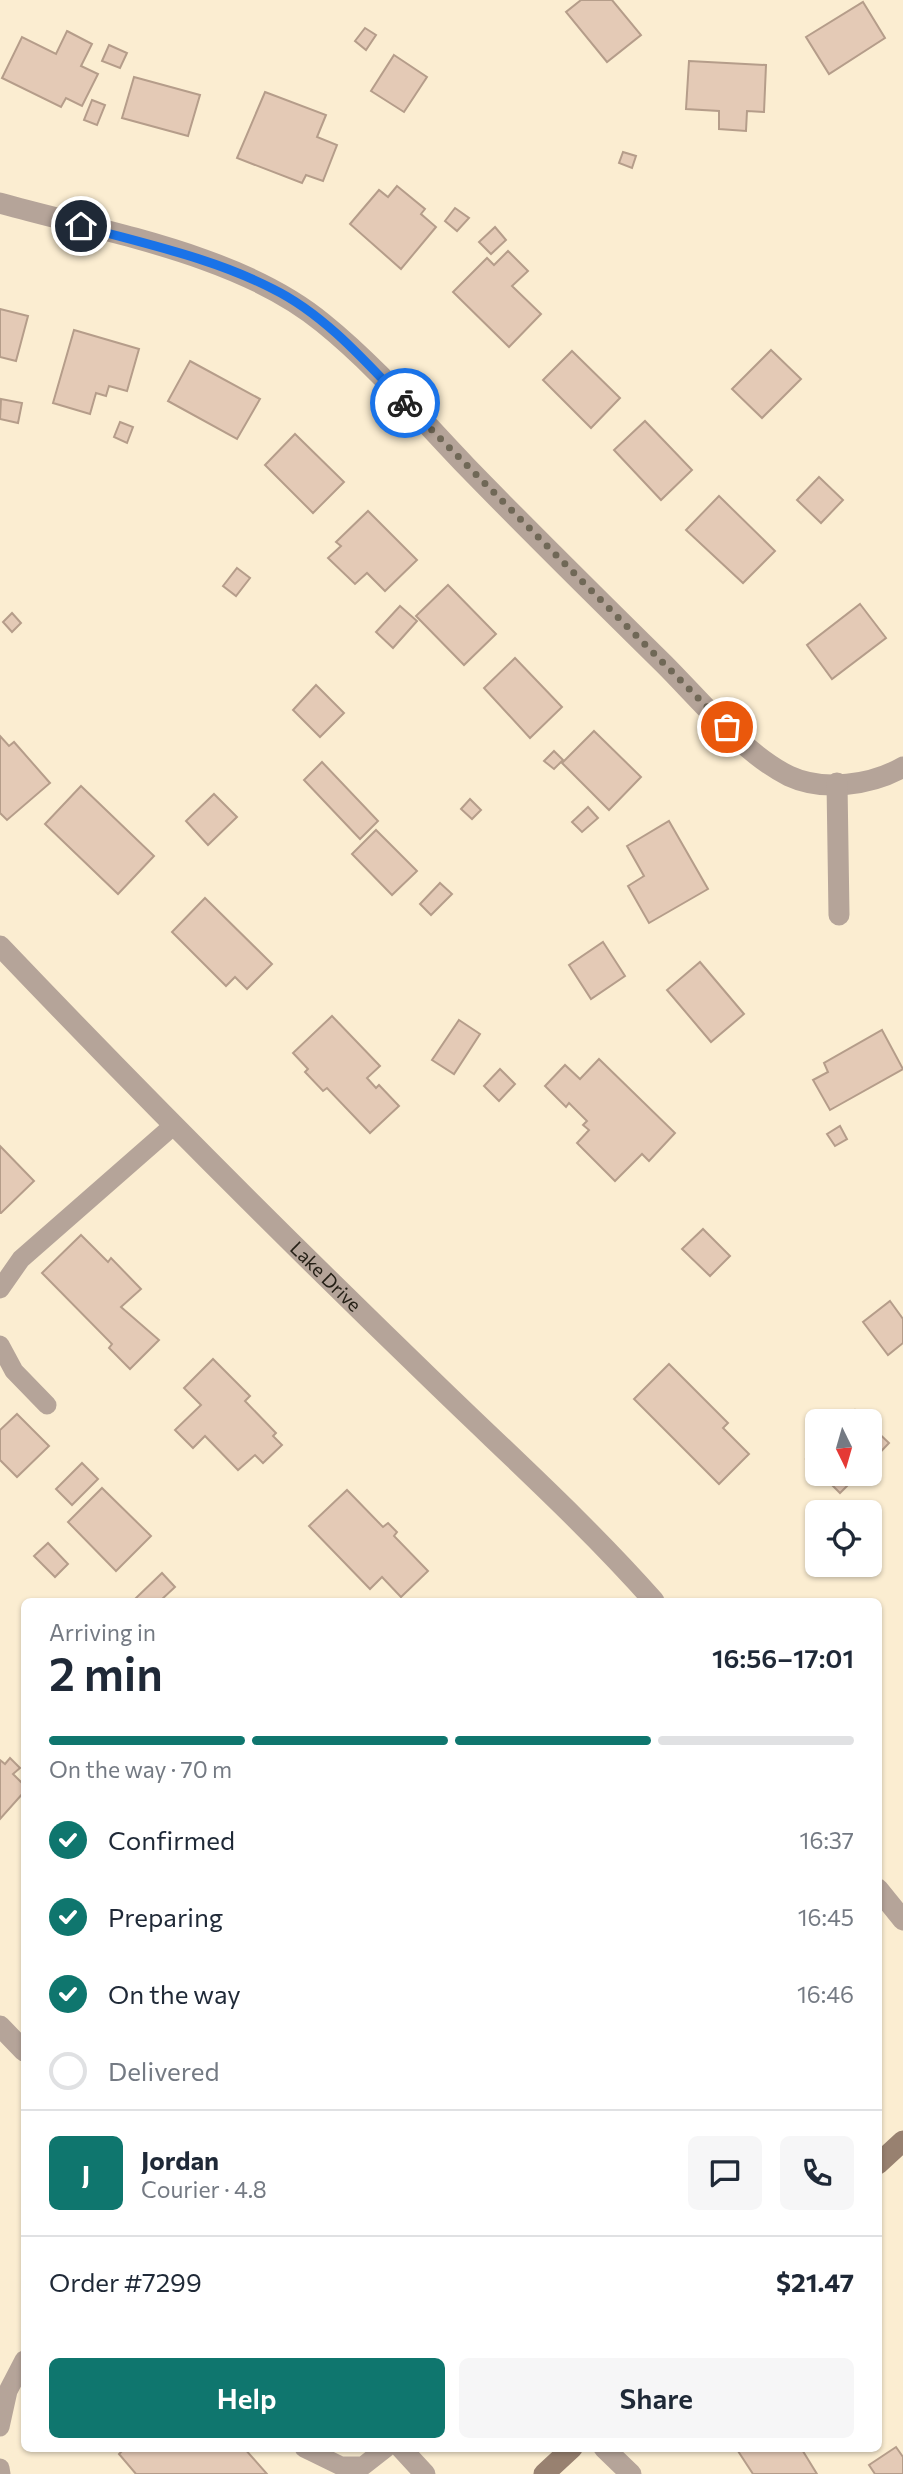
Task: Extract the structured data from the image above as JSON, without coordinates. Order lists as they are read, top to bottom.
{
  "streets": {
    "street": ["Lake Drive"]
  },
  "north": "bottom",
  "page": {
    "heading": ["2 min", "Arriving in", "16:56–17:01"],
    "panel": [
      "Jordan",
      "Courier · 4.8",
      "Order #7299",
      "$21.47"
    ],
    "bar": "On the way · 70 m",
    "list": [
      ["Confirmed", "16:37"],
      ["Preparing", "16:45"],
      ["On the way", "16:46"],
      "Delivered"
    ],
    "round": "J",
    "buttons": ["Help", "Share"]
  }
}
